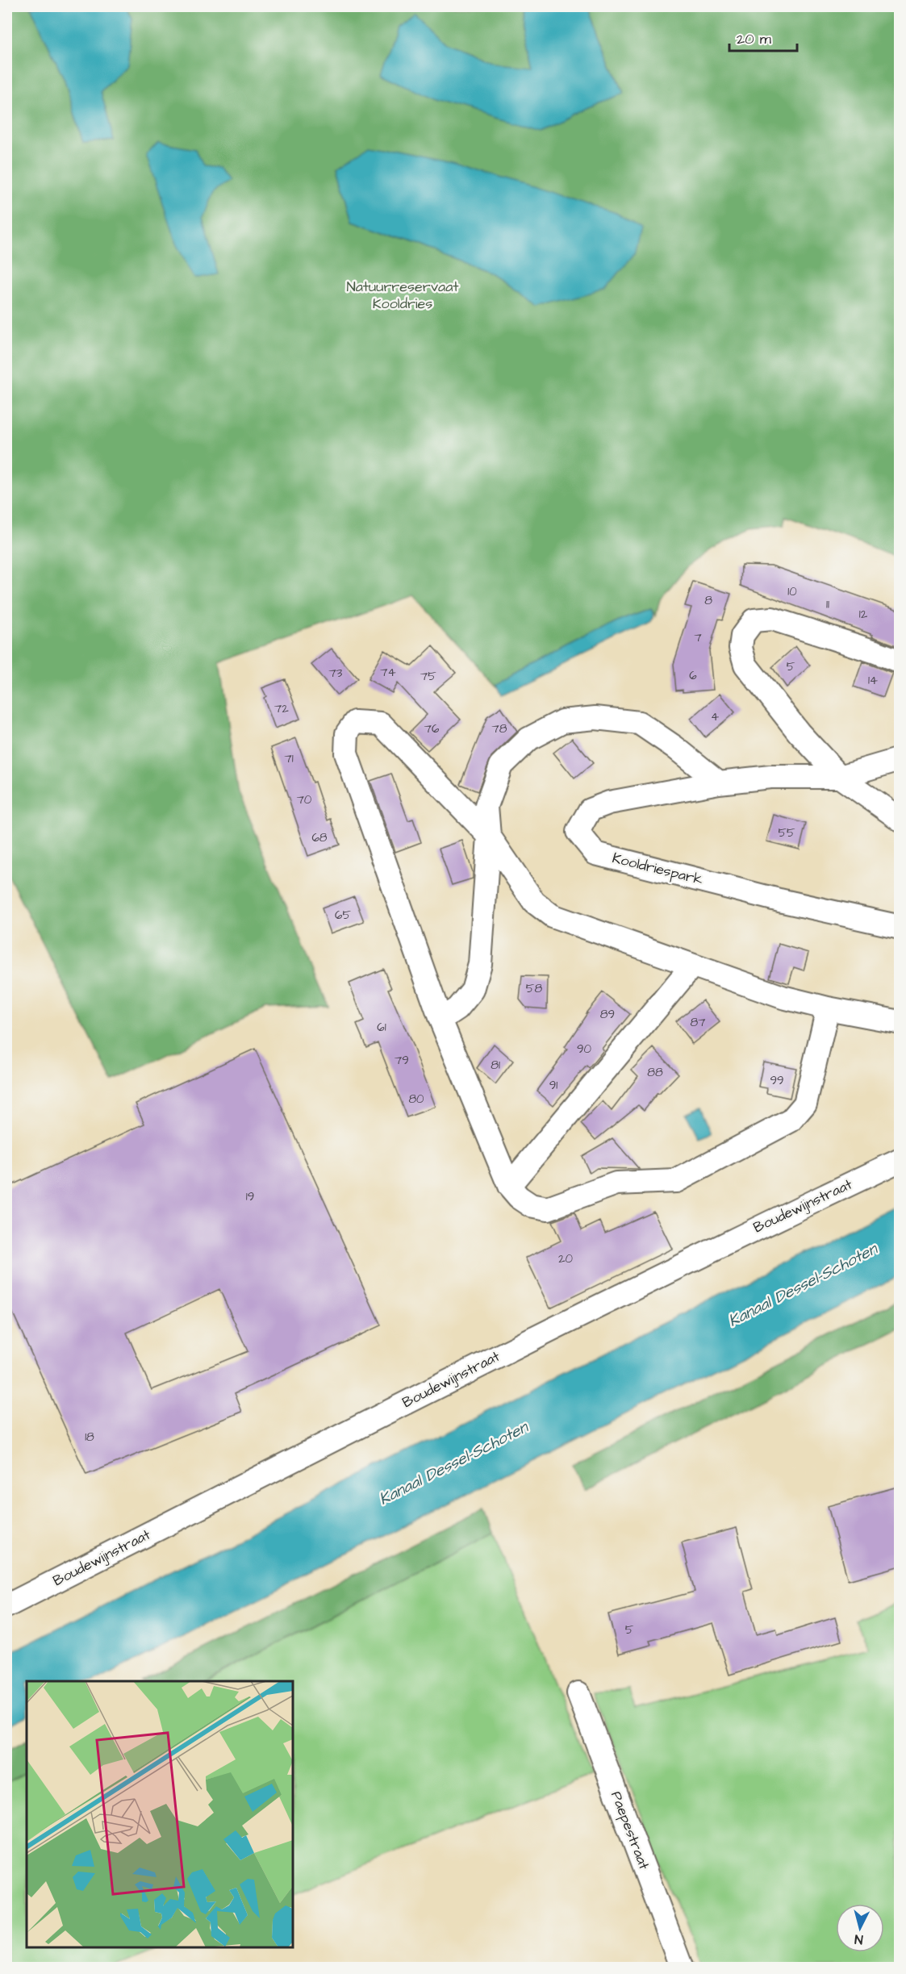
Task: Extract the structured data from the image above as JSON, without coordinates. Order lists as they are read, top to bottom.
{
  "streets": {
    "street": ["Kooldriespark", "Boudewijnstraat", "Paepestraat"]
  },
  "water": ["Kanaal Dessel-Schoten"],
  "parks": ["Natuurreservaat Kooldries"],
  "house_numbers": [
    "10",
    "8",
    "11",
    "12",
    "7",
    "5",
    "74",
    "73",
    "6",
    "75",
    "14",
    "72",
    "4",
    "76",
    "78",
    "71",
    "70",
    "55",
    "68",
    "65",
    "58",
    "89",
    "87",
    "61",
    "90",
    "79",
    "81",
    "88",
    "99",
    "91",
    "80",
    "19",
    "20",
    "18",
    "5"
  ],
  "scale_bar": "20 m",
  "north": "bottom"
}
